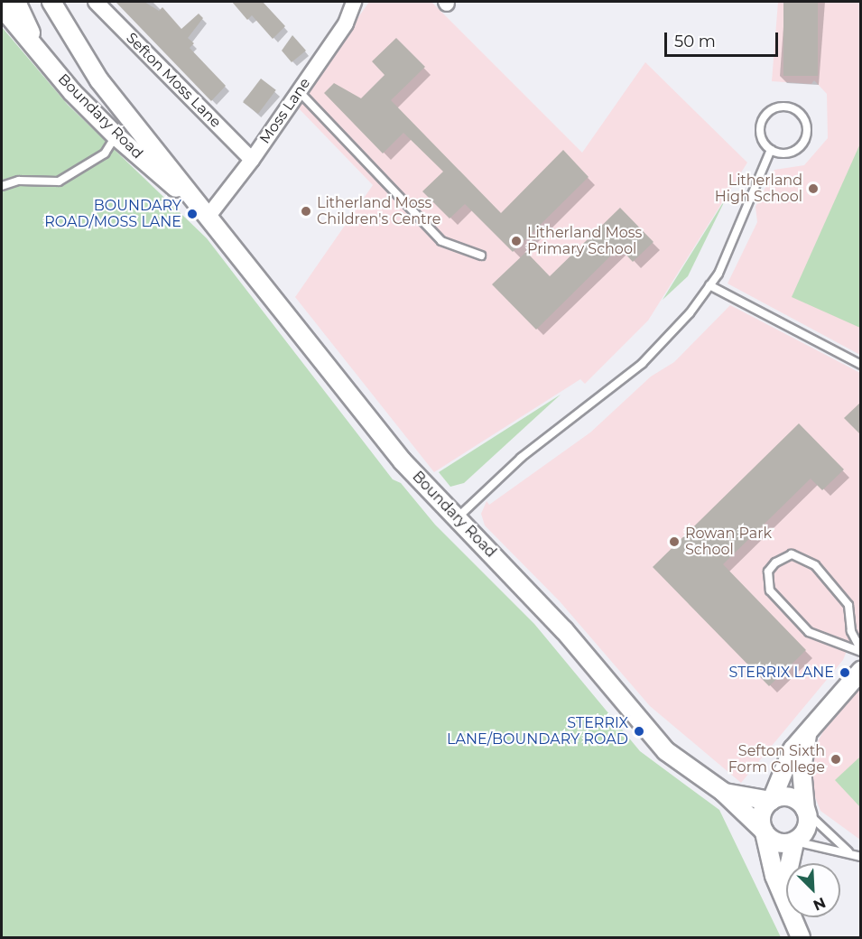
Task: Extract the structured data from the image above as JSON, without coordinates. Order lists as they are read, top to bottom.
{
  "streets": {
    "street": ["Sefton Moss Lane", "Moss Lane", "Boundary Road"]
  },
  "crossings": [
    ["Sefton Moss Lane", "Moss Lane"],
    ["Moss Lane", "Boundary Road"]
  ],
  "places": [
    "Litherland High School",
    "Litherland Moss Children's Centre",
    "BOUNDARY ROAD/MOSS LANE",
    "Litherland Moss Primary School",
    "Rowan Park School",
    "STERRIX LANE",
    "STERRIX LANE/BOUNDARY ROAD",
    "Sefton Sixth Form College"
  ],
  "scale_bar": "50 m",
  "north": "bottom right"
}
